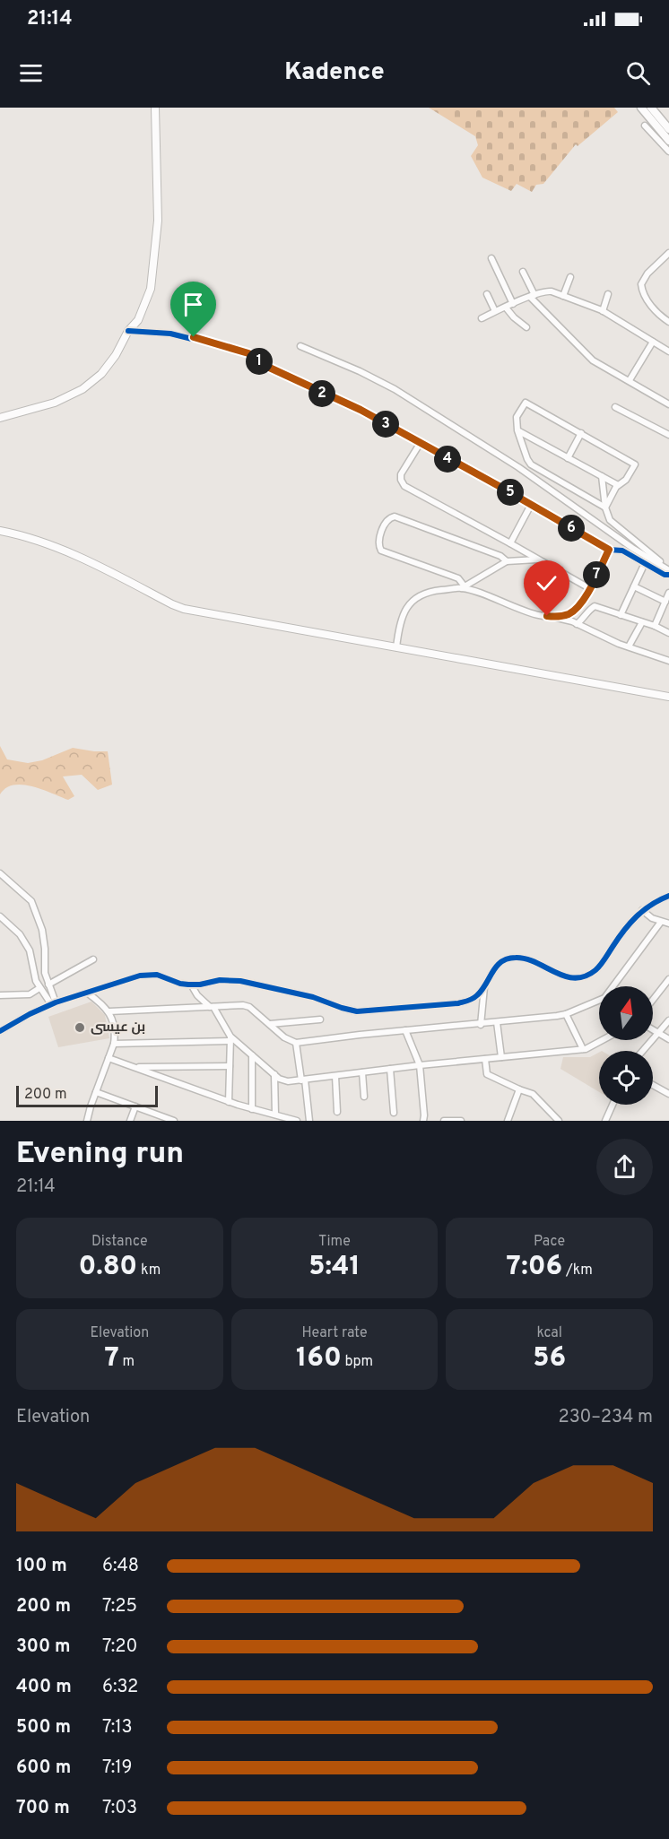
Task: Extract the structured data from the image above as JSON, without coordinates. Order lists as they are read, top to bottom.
{
  "places": ["بن عيسى"],
  "scale_bar": "200 m",
  "north": "top",
  "page": {
    "status": "21:14",
    "header": "Kadence",
    "pins": [
      "1",
      "2",
      "3",
      "4",
      "5",
      "6",
      "7"
    ],
    "scale": "200 m",
    "heading": ["Evening run", "21:14"],
    "stats": [
      ["Distance", "0.80 km"],
      ["Time", "5:41"],
      ["Pace", "7:06 /km"],
      ["Elevation", "7 m"],
      ["Heart rate", "160 bpm"],
      ["kcal", "56"]
    ],
    "chart": ["Elevation", "230–234 m"],
    "list": [
      {
        "name": "100 m",
        "note": "6:48"
      },
      {
        "name": "200 m",
        "note": "7:25"
      },
      {
        "name": "300 m",
        "note": "7:20"
      },
      {
        "name": "400 m",
        "note": "6:32"
      },
      {
        "name": "500 m",
        "note": "7:13"
      },
      {
        "name": "600 m",
        "note": "7:19"
      },
      {
        "name": "700 m",
        "note": "7:03"
      }
    ]
  }
}
